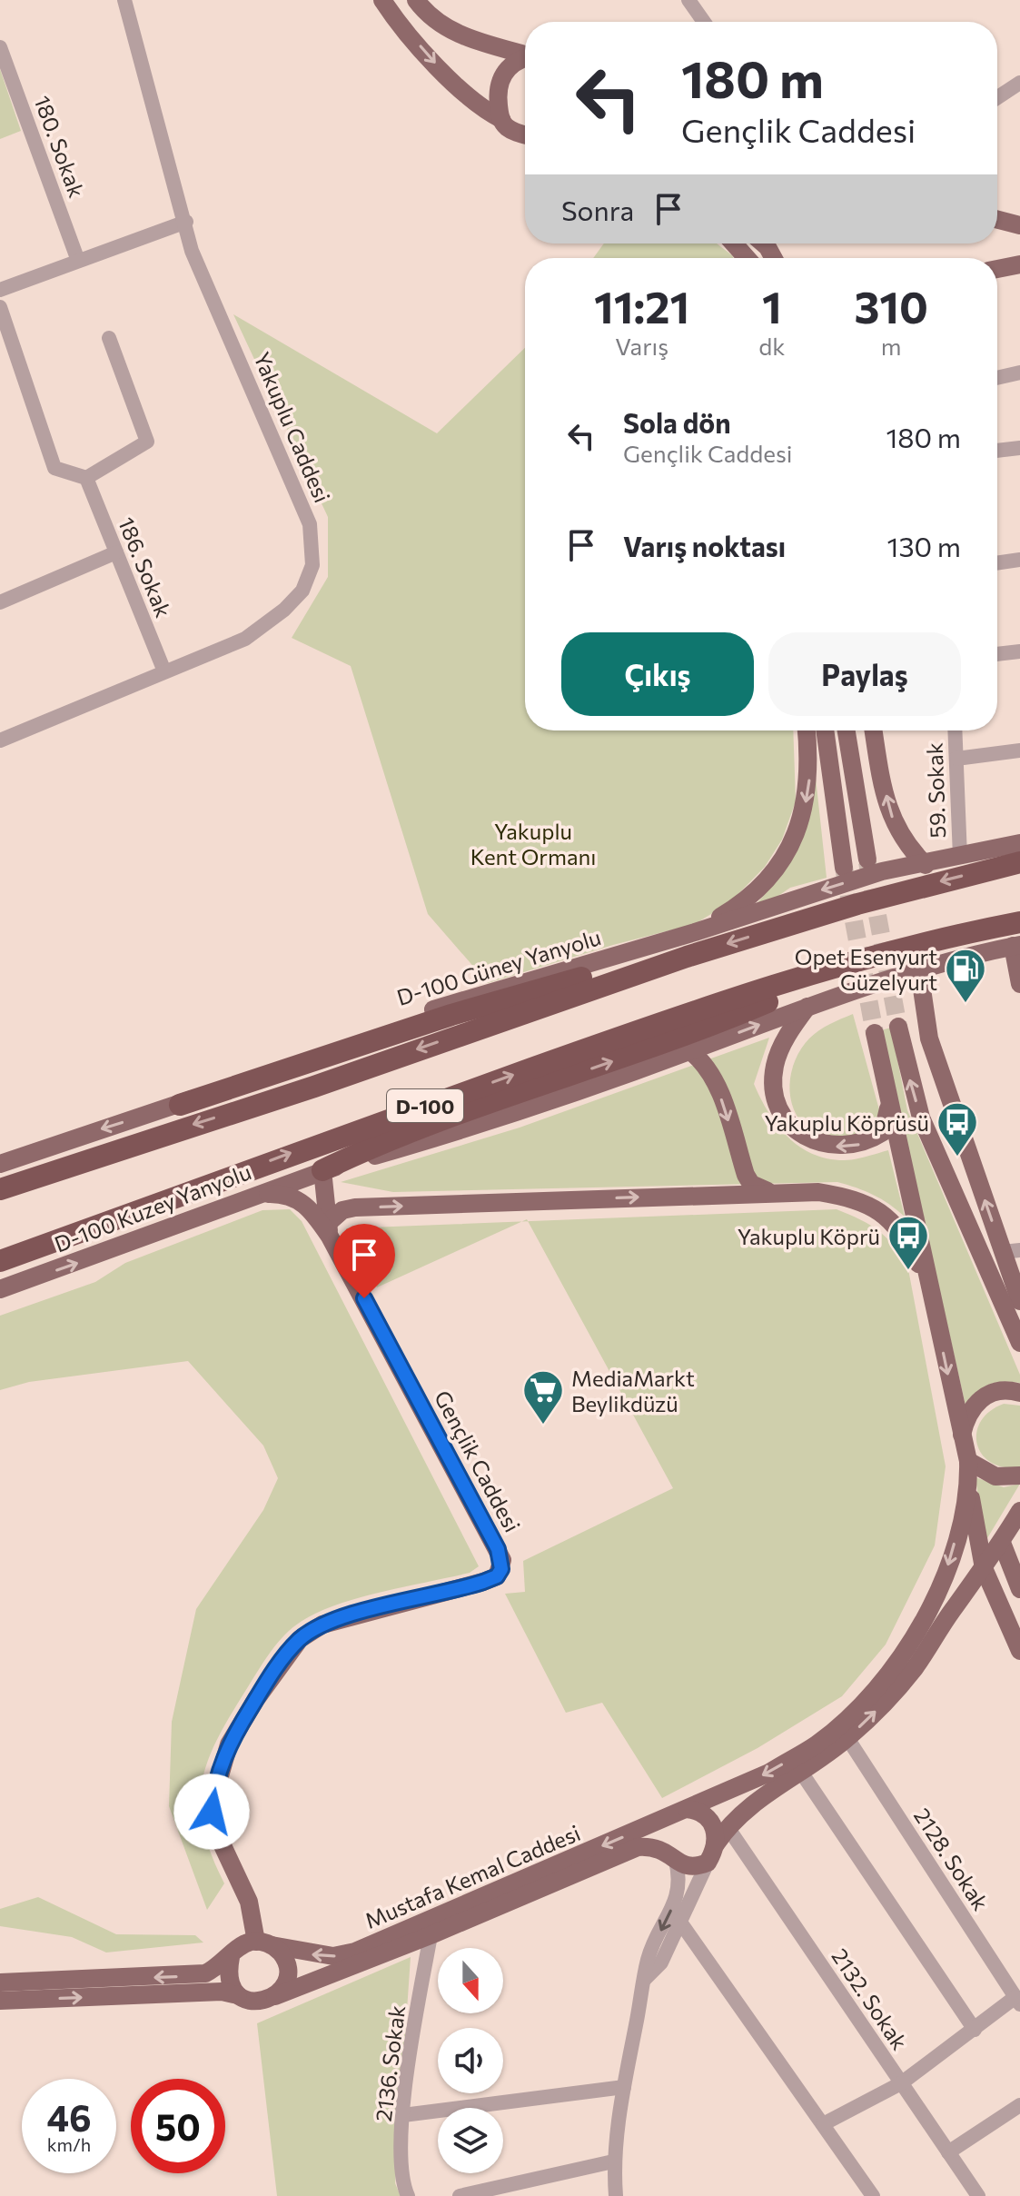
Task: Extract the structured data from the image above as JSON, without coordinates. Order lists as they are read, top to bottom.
{
  "streets": {
    "highway": ["D-100"],
    "main road": [
      "D-100 Güney Yanyolu",
      "D-100 Kuzey Yanyolu",
      "Gençlik Caddesi",
      "Mustafa Kemal Caddesi"
    ],
    "street": [
      "180. Sokak",
      "Yakuplu Caddesi",
      "186. Sokak",
      "59. Sokak",
      "2128. Sokak",
      "2132. Sokak",
      "2136. Sokak"
    ]
  },
  "crossings": [
    ["Yakuplu Caddesi", "186. Sokak"],
    ["59. Sokak", "D-100 Güney Yanyolu"],
    ["D-100 Kuzey Yanyolu", "Gençlik Caddesi"],
    ["Gençlik Caddesi", "Mustafa Kemal Caddesi"],
    ["Mustafa Kemal Caddesi", "2136. Sokak"]
  ],
  "one_way": ["D-100 Kuzey Yanyolu"],
  "parks": ["Yakuplu Kent Ormanı"],
  "places": {
    "fuel station": ["Opet Esenyurt Güzelyurt"],
    "bus stop": ["Yakuplu Köprüsü", "Yakuplu Köprü"],
    "supermarket": ["MediaMarkt Beylikdüzü"]
  },
  "north": "bottom",
  "page": {
    "turn": ["180 m", "Gençlik Caddesi"],
    "then": "Sonra",
    "eta": [
      "11:21",
      "Varış",
      "1",
      "dk",
      "310",
      "m"
    ],
    "list": [
      {
        "name": "Sola dön",
        "note": "Gençlik Caddesi",
        "value": "180 m"
      },
      {
        "name": "Varış noktası",
        "value": "130 m"
      }
    ],
    "buttons": ["Çıkış", "Paylaş"],
    "speed": "46 km/h",
    "limit": "50"
  }
}
